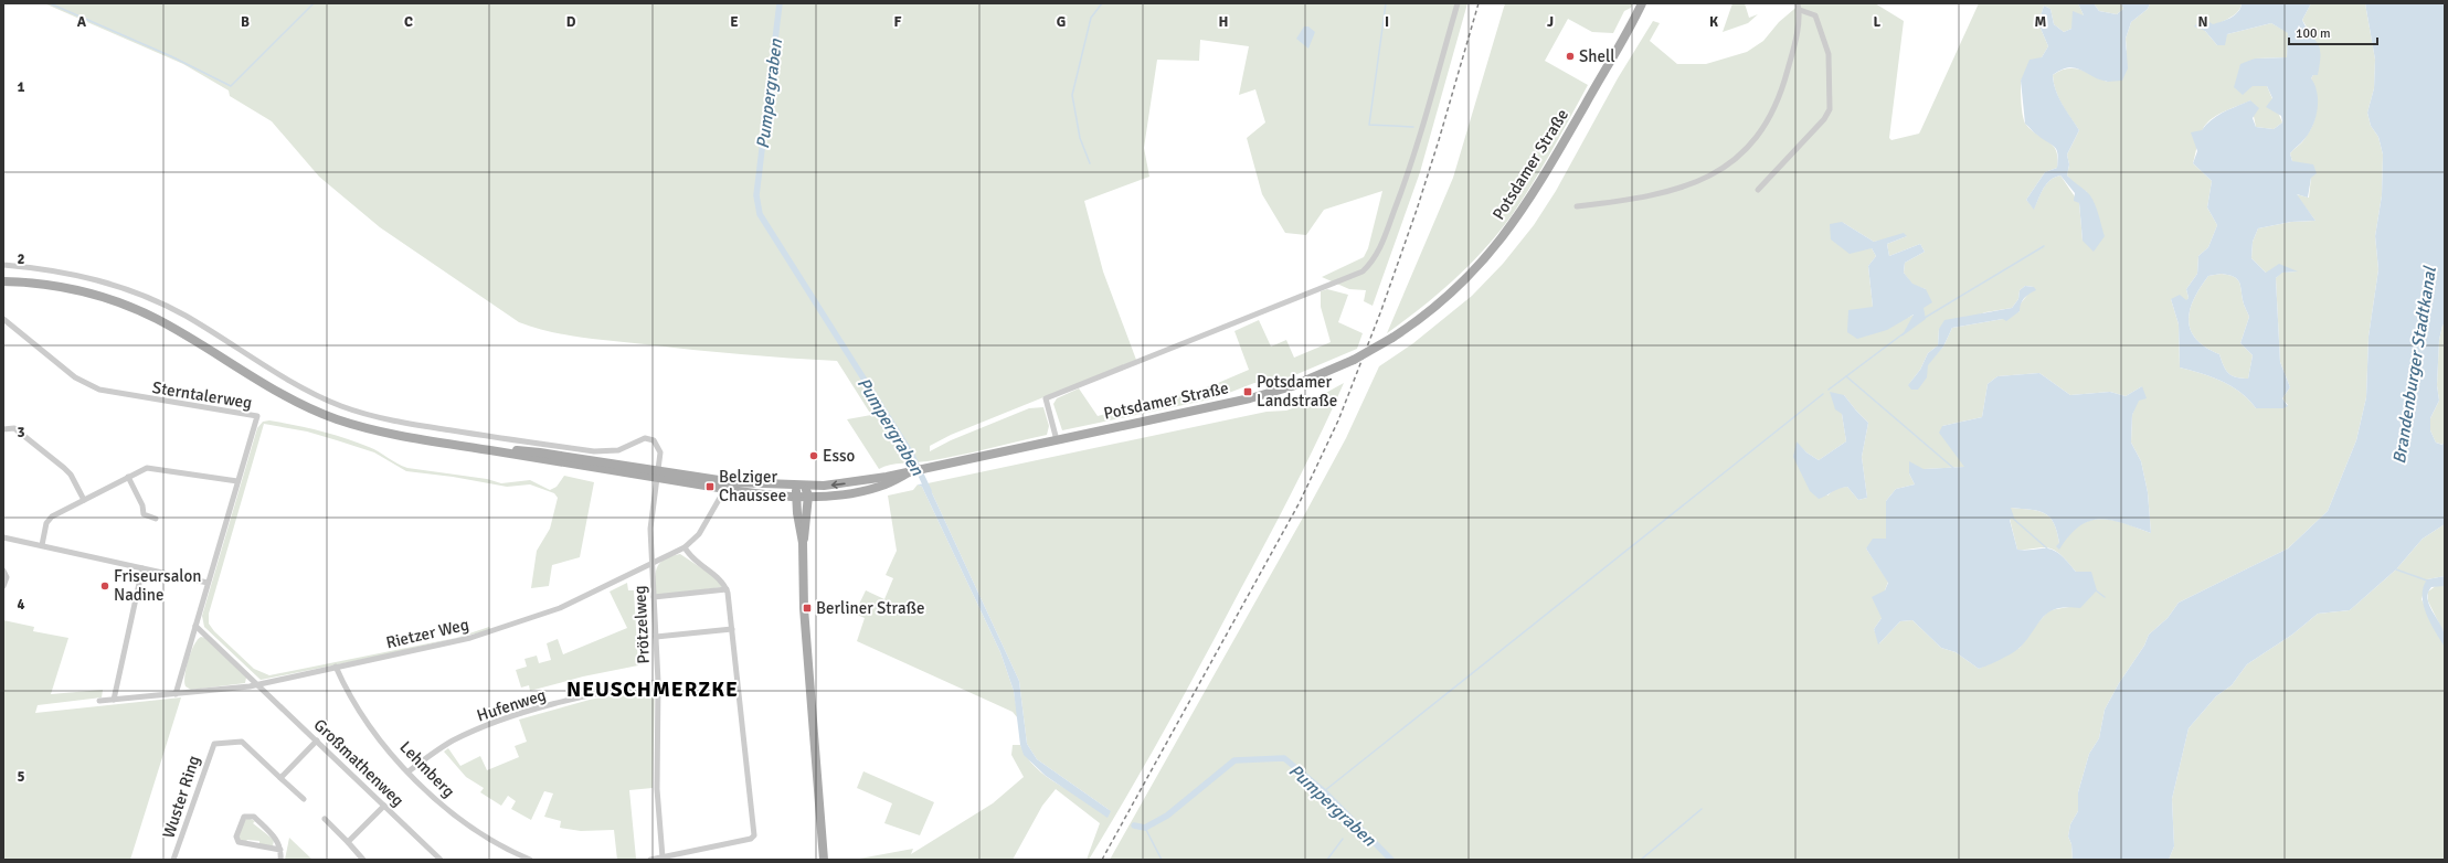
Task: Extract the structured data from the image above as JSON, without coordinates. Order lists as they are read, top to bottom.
{
  "streets": {
    "main road": ["Potsdamer Straße"],
    "street": [
      "Sterntalerweg",
      "Prötzelweg",
      "Rietzer Weg",
      "Hufenweg",
      "Großmathenweg",
      "Lehmberg",
      "Wuster Ring"
    ]
  },
  "crossings": [
    ["Sterntalerweg", "Rietzer Weg"],
    ["Prötzelweg", "Rietzer Weg"],
    ["Prötzelweg", "Hufenweg"],
    ["Rietzer Weg", "Großmathenweg"],
    ["Rietzer Weg", "Lehmberg"],
    ["Hufenweg", "Lehmberg"]
  ],
  "districts": ["NEUSCHMERZKE"],
  "water": ["Pumpergraben", "Brandenburger Stadtkanal"],
  "places": {
    "other": ["Shell", "Esso", "Friseursalon Nadine"],
    "transit": ["Potsdamer Landstraße", "Belziger Chaussee", "Berliner Straße"]
  },
  "scale_bar": "100 m",
  "grid": {
    "columns": [
      "A",
      "B",
      "C",
      "D",
      "E",
      "F",
      "G",
      "H",
      "I",
      "J",
      "K",
      "L",
      "M",
      "N"
    ],
    "rows": [
      "1",
      "2",
      "3",
      "4",
      "5"
    ]
  }
}
